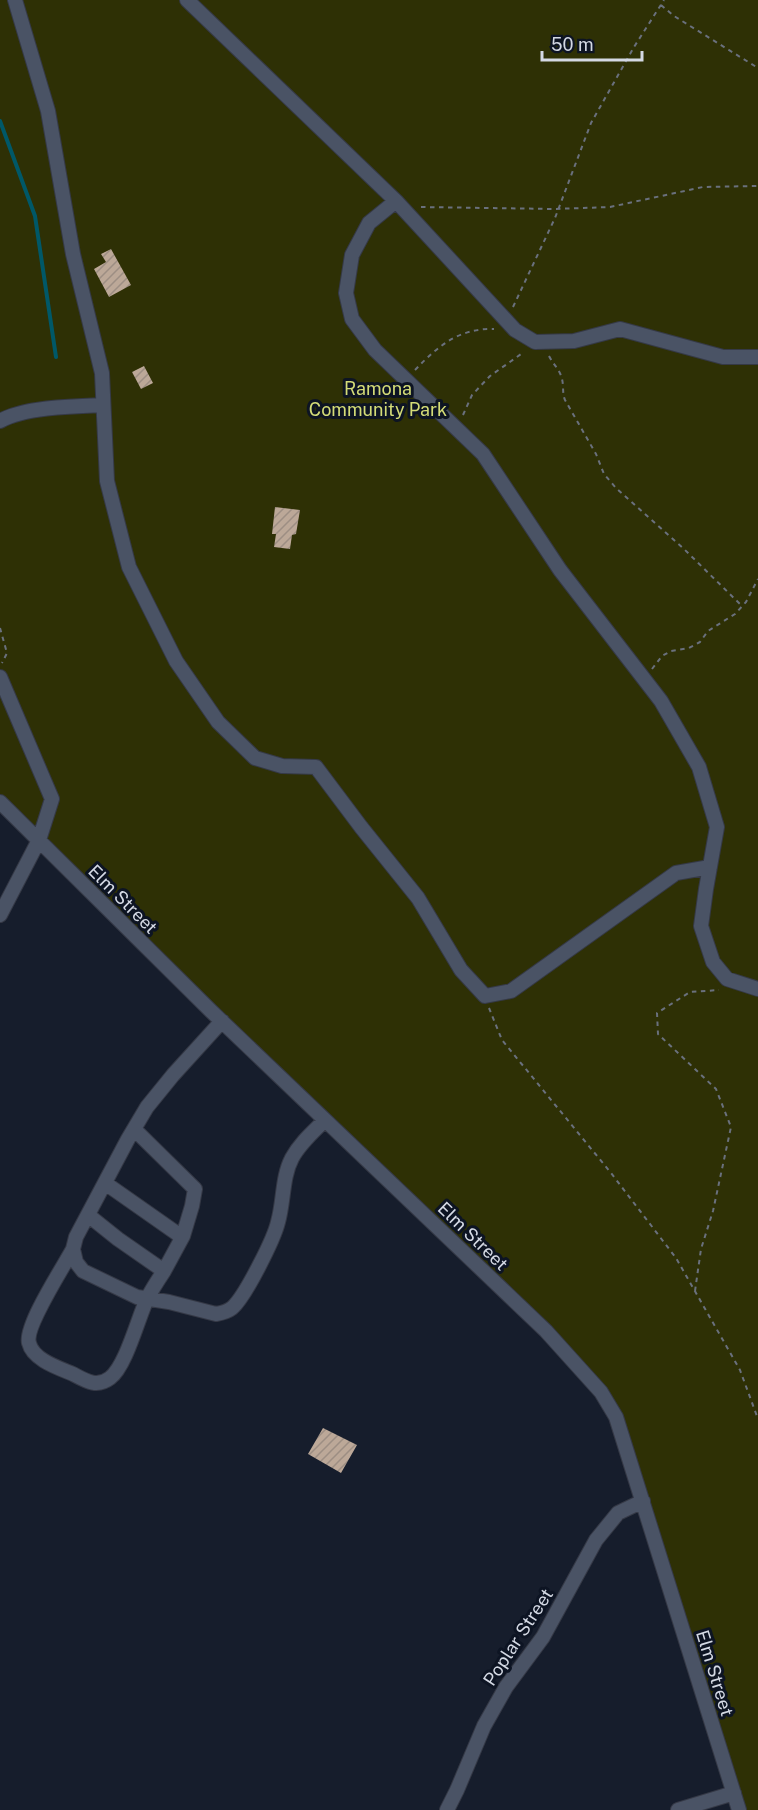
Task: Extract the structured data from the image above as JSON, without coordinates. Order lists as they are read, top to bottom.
{
  "streets": {
    "street": ["Elm Street", "Poplar Street"]
  },
  "crossings": [
    ["Elm Street", "Poplar Street"]
  ],
  "parks": ["Ramona Community Park"],
  "scale_bar": "50 m"
}
